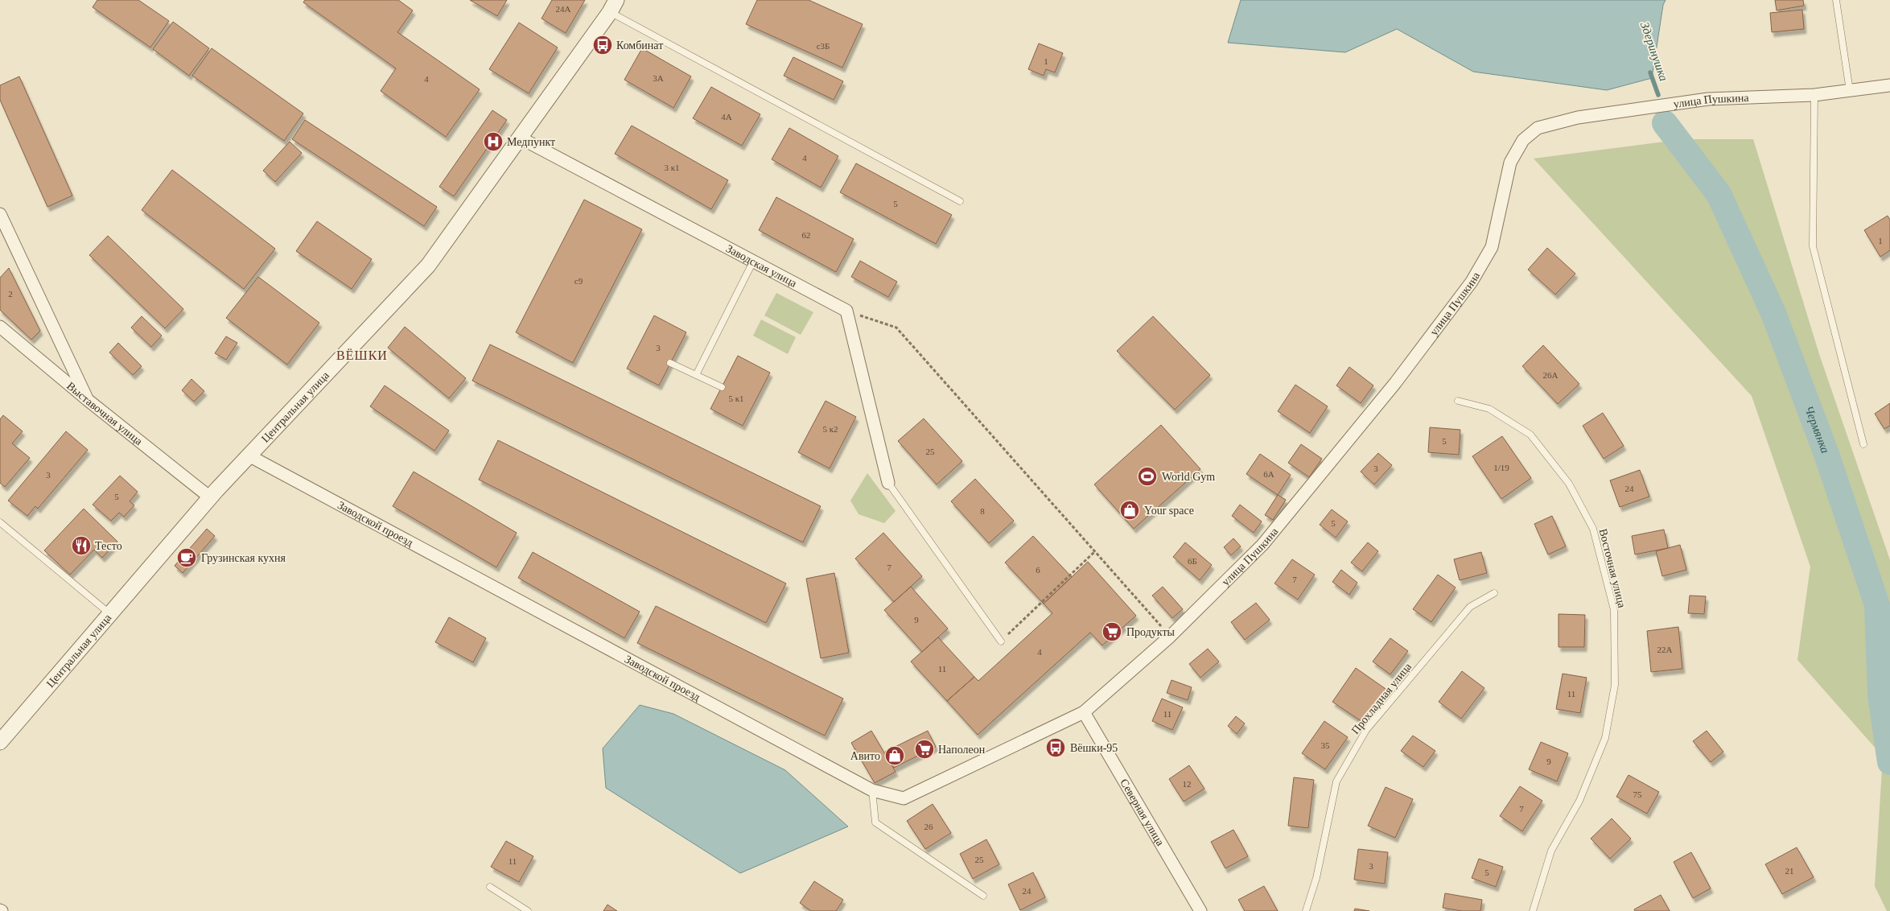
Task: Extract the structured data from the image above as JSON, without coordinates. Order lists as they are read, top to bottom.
{
  "streets": {
    "street": [
      "улица Пушкина",
      "Заводская улица",
      "Центральная улица",
      "Выставочная улица",
      "Заводской проезд",
      "Северная улица"
    ],
    "lane": ["Восточная улица", "Прохладная улица"]
  },
  "crossings": [
    ["улица Пушкина", "Заводской проезд"],
    ["улица Пушкина", "Северная улица"],
    ["Заводская улица", "Центральная улица"],
    ["Центральная улица", "Выставочная улица"],
    ["Центральная улица", "Заводской проезд"],
    ["Заводской проезд", "Северная улица"]
  ],
  "districts": ["ВЁШКИ"],
  "water": ["Здеринушка", "Чермянка"],
  "places": {
    "bus stop": ["Комбинат", "Вёшки-95"],
    "hospital": ["Медпункт"],
    "sports": ["World Gym"],
    "shop": ["Your space", "Авито"],
    "restaurant": ["Тесто"],
    "cafe": ["Грузинская кухня"],
    "supermarket": ["Продукты", "Наполеон"]
  },
  "house_numbers": [
    "24А",
    "с3Б",
    "1",
    "3А",
    "4",
    "4А",
    "4",
    "3 к1",
    "5",
    "62",
    "1",
    "с9",
    "2",
    "3",
    "26А",
    "5 к1",
    "5 к2",
    "5",
    "25",
    "1/19",
    "3",
    "6А",
    "3",
    "24",
    "5",
    "8",
    "5",
    "6Б",
    "7",
    "6",
    "7",
    "9",
    "22А",
    "4",
    "11",
    "11",
    "11",
    "35",
    "9",
    "12",
    "75",
    "7",
    "26",
    "25",
    "11",
    "3",
    "21",
    "5",
    "24"
  ]
}
